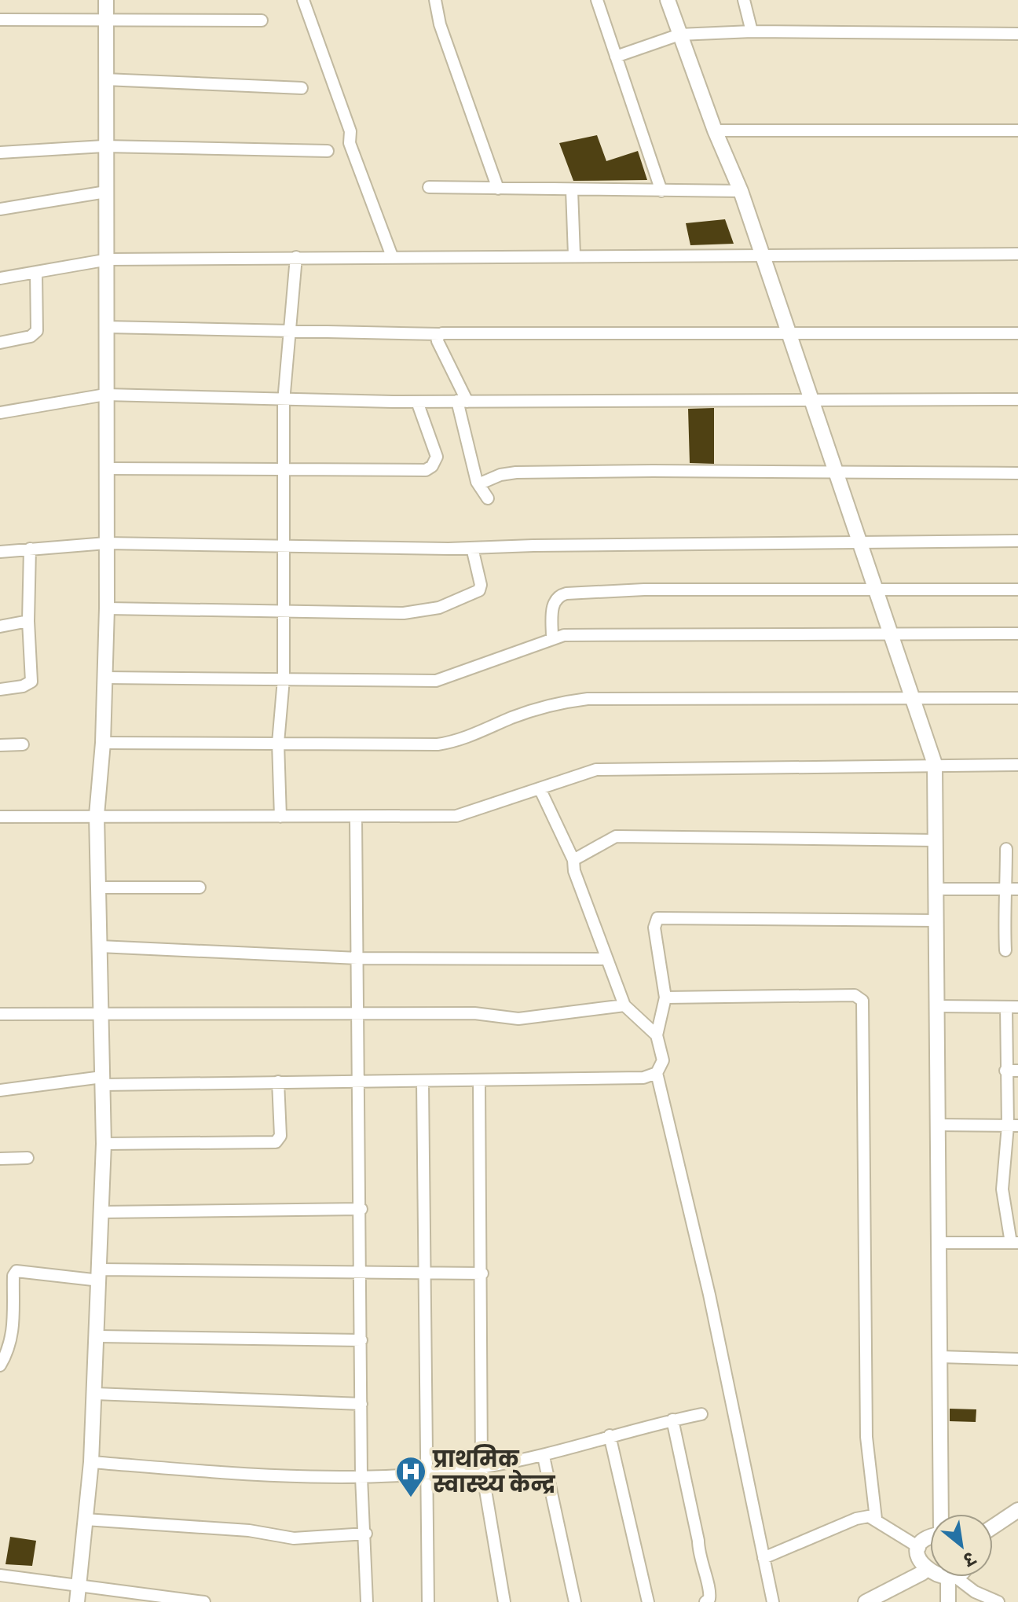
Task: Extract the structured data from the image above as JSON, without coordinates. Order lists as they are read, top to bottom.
{
  "places": {
    "hospital": ["प्राथमिक स्वास्थ्य केन्द्र"]
  },
  "north": "bottom right"
}
